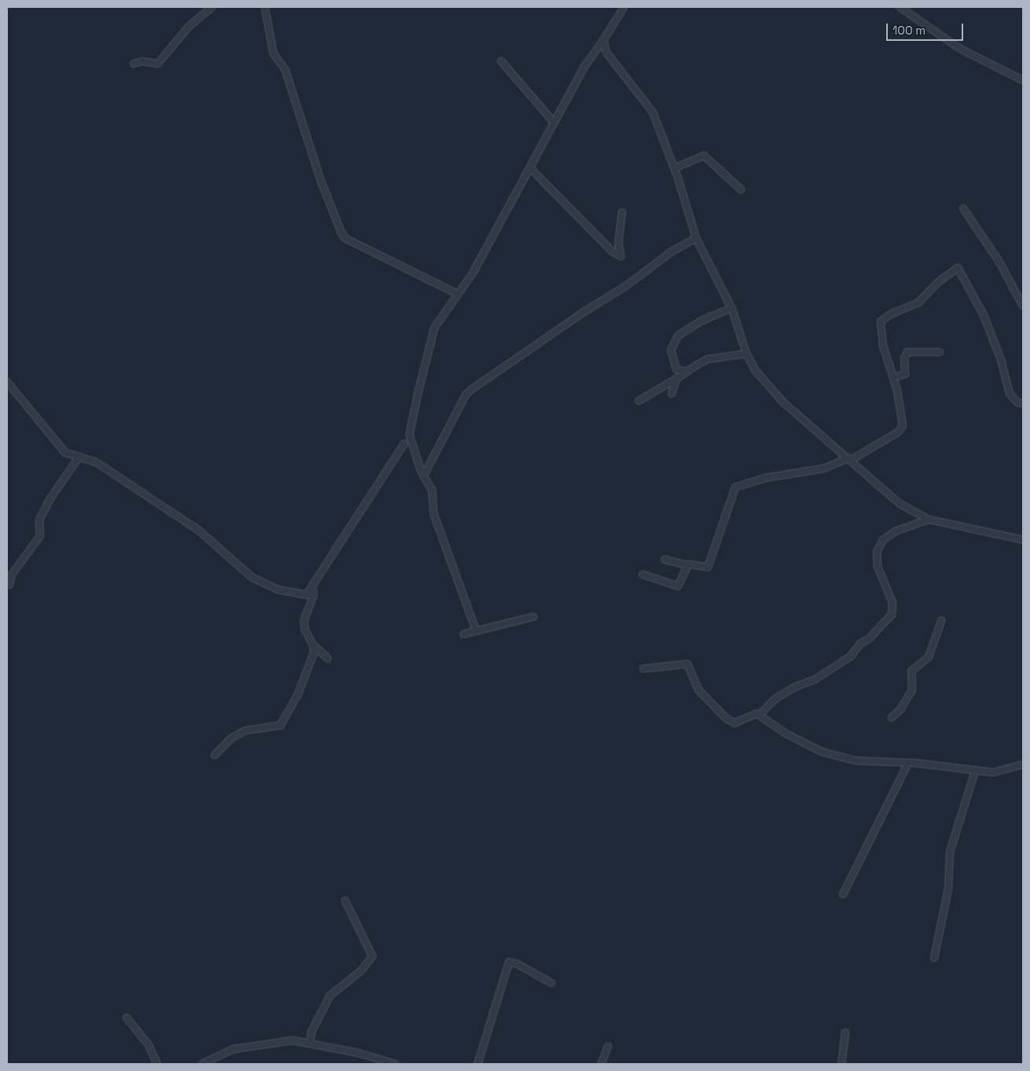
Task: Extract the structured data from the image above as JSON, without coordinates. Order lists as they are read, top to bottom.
{
  "scale_bar": "100 m"
}
